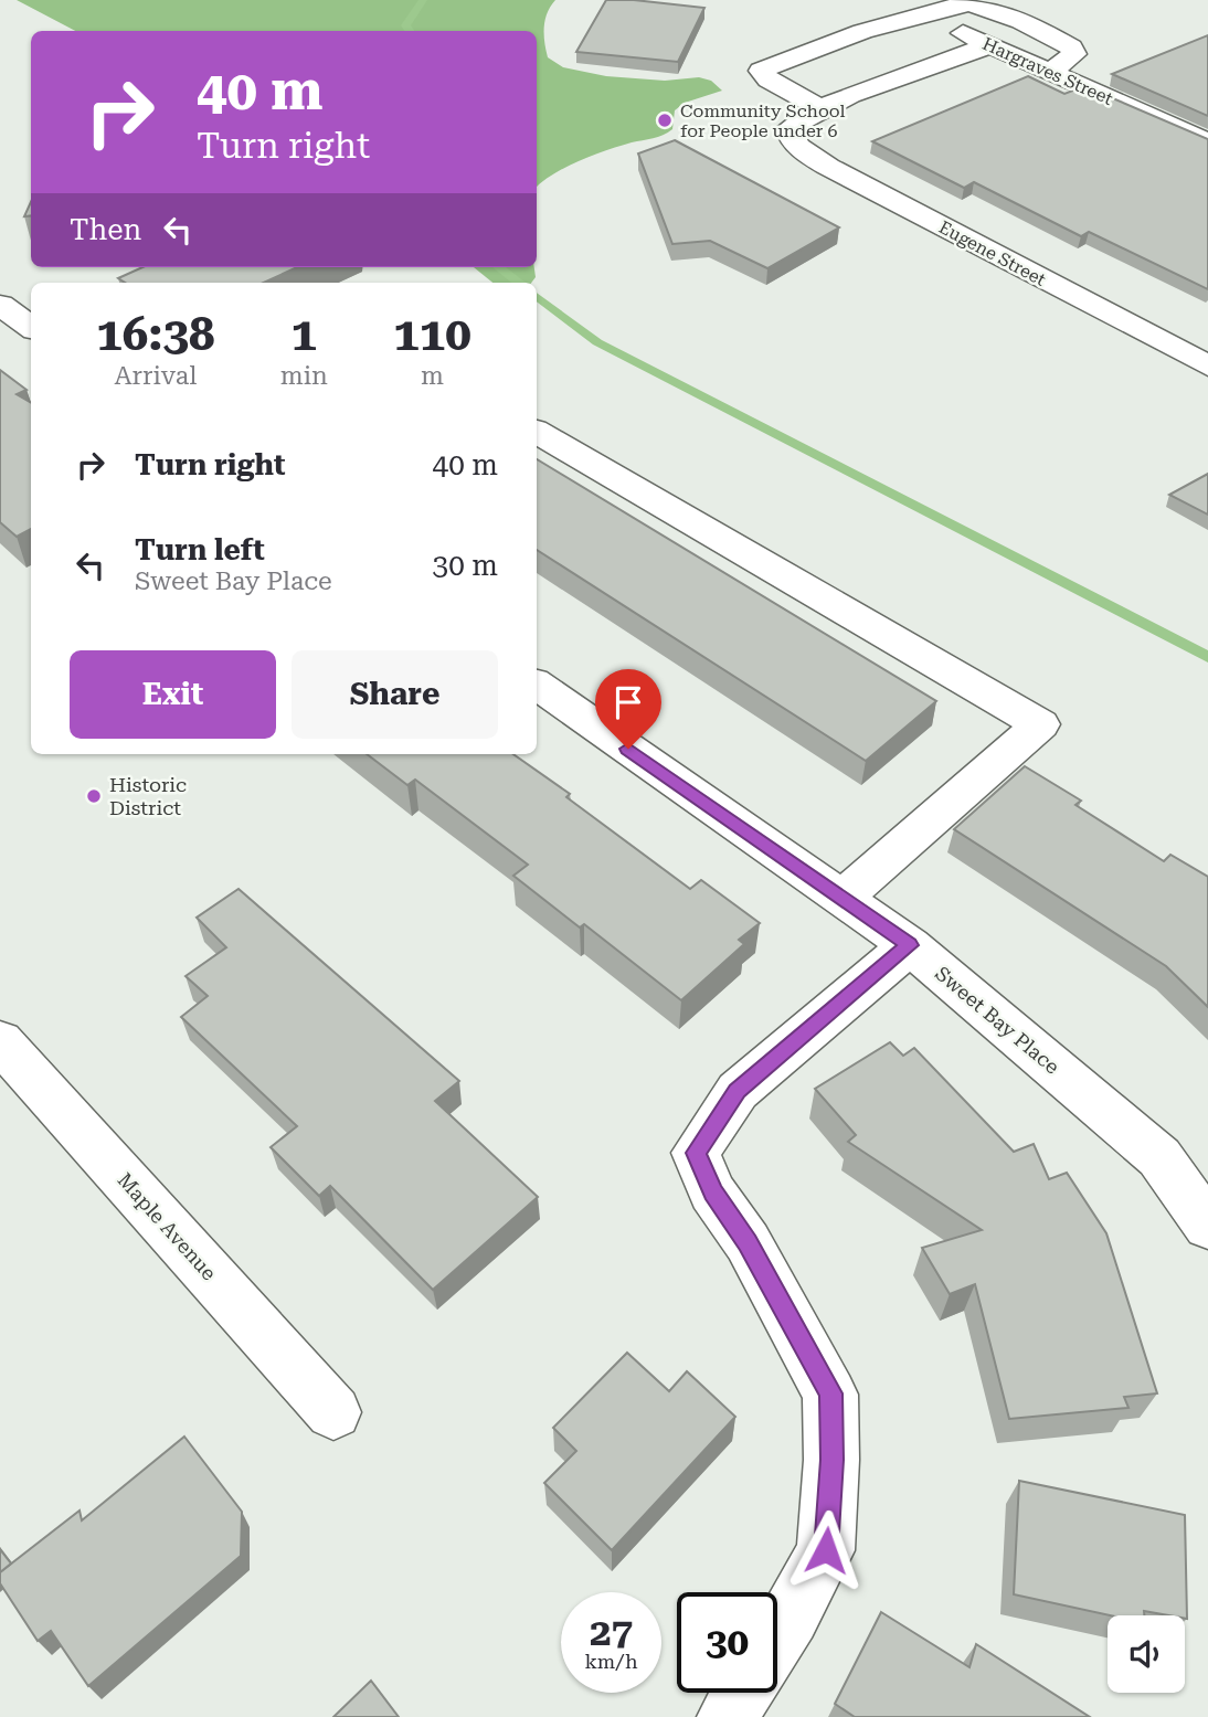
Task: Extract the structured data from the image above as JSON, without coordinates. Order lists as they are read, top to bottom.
{
  "streets": {
    "street": [
      "Hargraves Street",
      "Eugene Street",
      "Sweet Bay Place",
      "Maple Avenue"
    ]
  },
  "places": ["Community School for People under 6", "Historic District"],
  "page": {
    "turn": ["40 m", "Turn right"],
    "then": "Then",
    "eta": [
      "16:38",
      "Arrival",
      "1",
      "min",
      "110",
      "m"
    ],
    "list": [
      {
        "name": "Turn right",
        "value": "40 m"
      },
      {
        "name": "Turn left",
        "note": "Sweet Bay Place",
        "value": "30 m"
      }
    ],
    "buttons": ["Exit", "Share"],
    "speed": "27 km/h",
    "limit": "30"
  }
}
